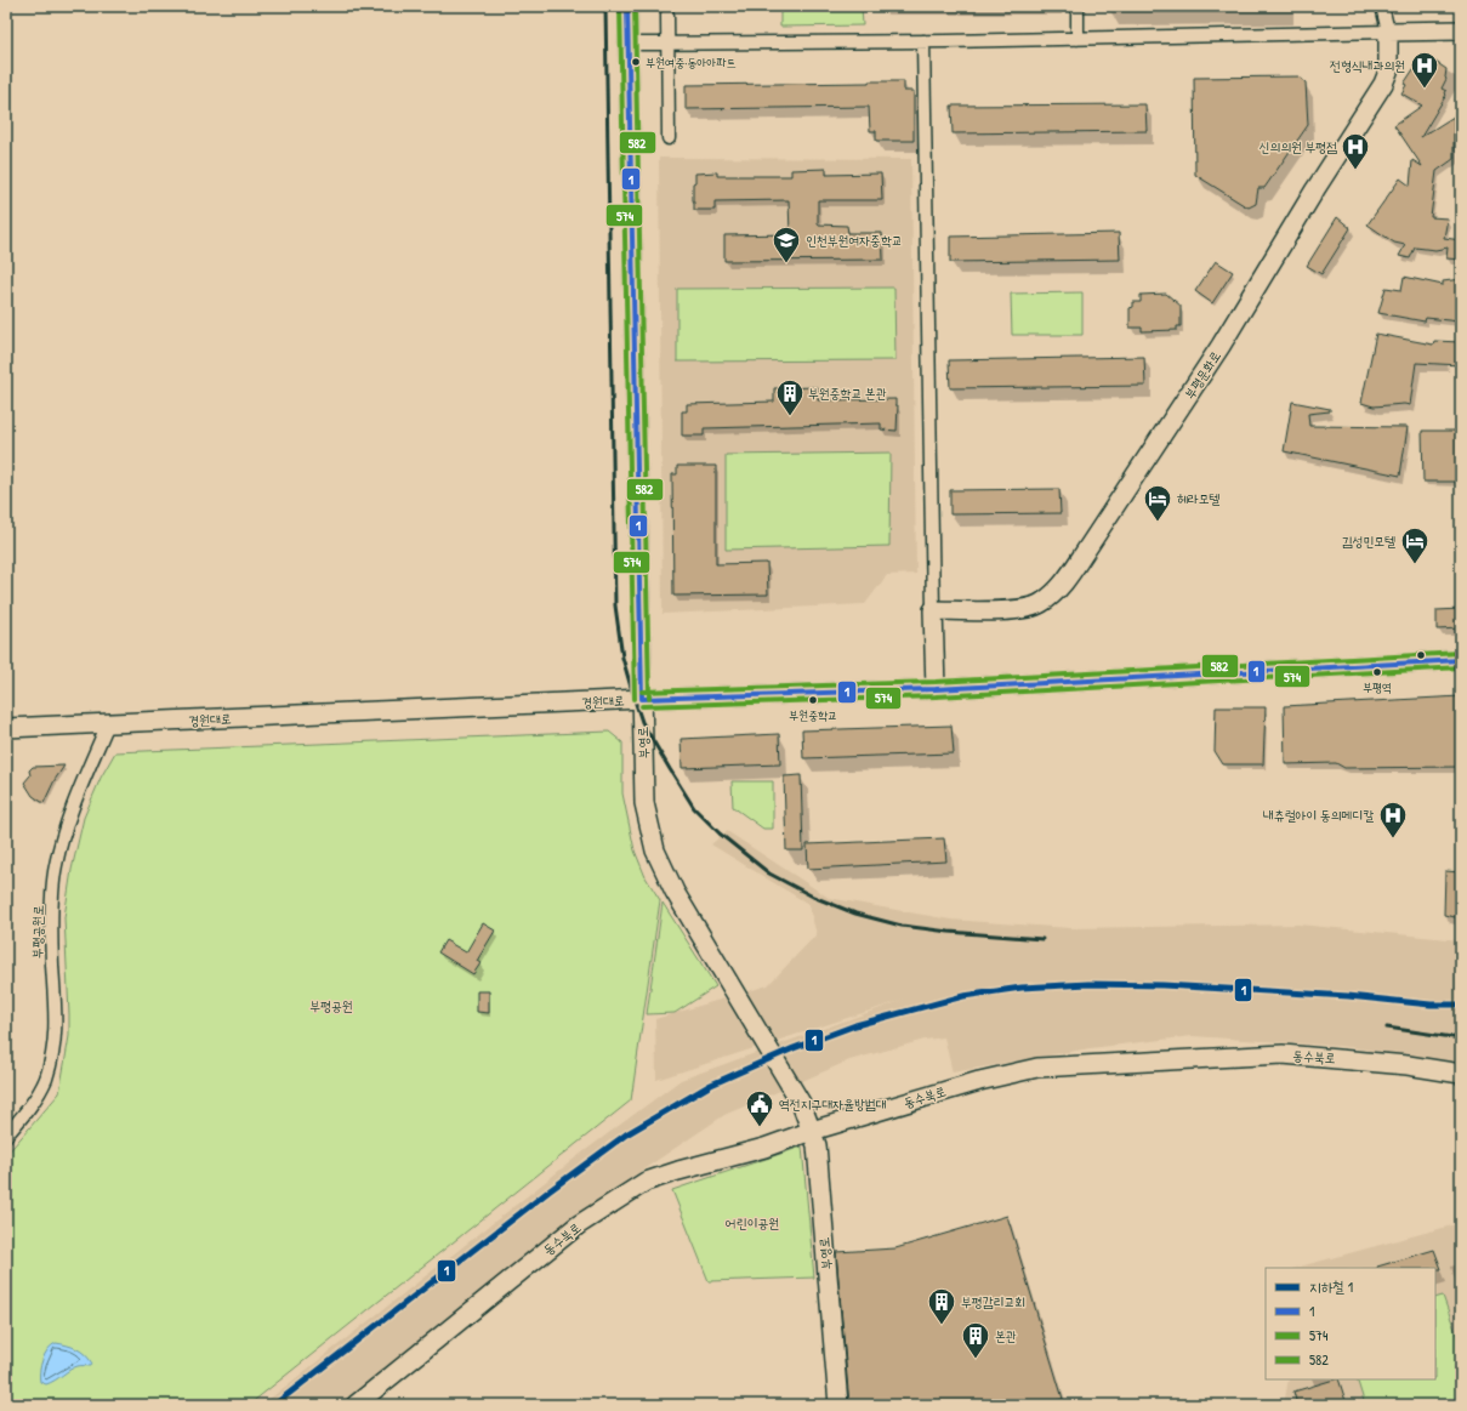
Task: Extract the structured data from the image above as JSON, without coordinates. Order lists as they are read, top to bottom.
{
  "streets": {
    "street": [
      "부평문화로",
      "경원대로",
      "부영로",
      "부평공원로",
      "동수북로"
    ]
  },
  "crossings": [
    ["경원대로", "부영로"],
    ["경원대로", "부평공원로"],
    ["부영로", "동수북로"]
  ],
  "parks": ["부평공원", "어린이공원"],
  "places": {
    "other": ["부원여중·동아아파트", "부평역", "부원중학교"],
    "hospital": ["전형식내과의원", "신의의원 부평점", "내츄럴아이 동의메디칼"],
    "school or university": ["인천부원여자중학교"],
    "building": ["부원중학교 본관", "부평감리교회", "본관"],
    "hotel": ["헤라모텔", "김성민모텔"],
    "public building": ["역전지구대자율방범대"]
  },
  "lines": [
    "transit line 1",
    "transit line 574",
    "transit line 582",
    "metro line 1"
  ],
  "legend": [
    "지하철 1",
    "1",
    "574",
    "582"
  ]
}
